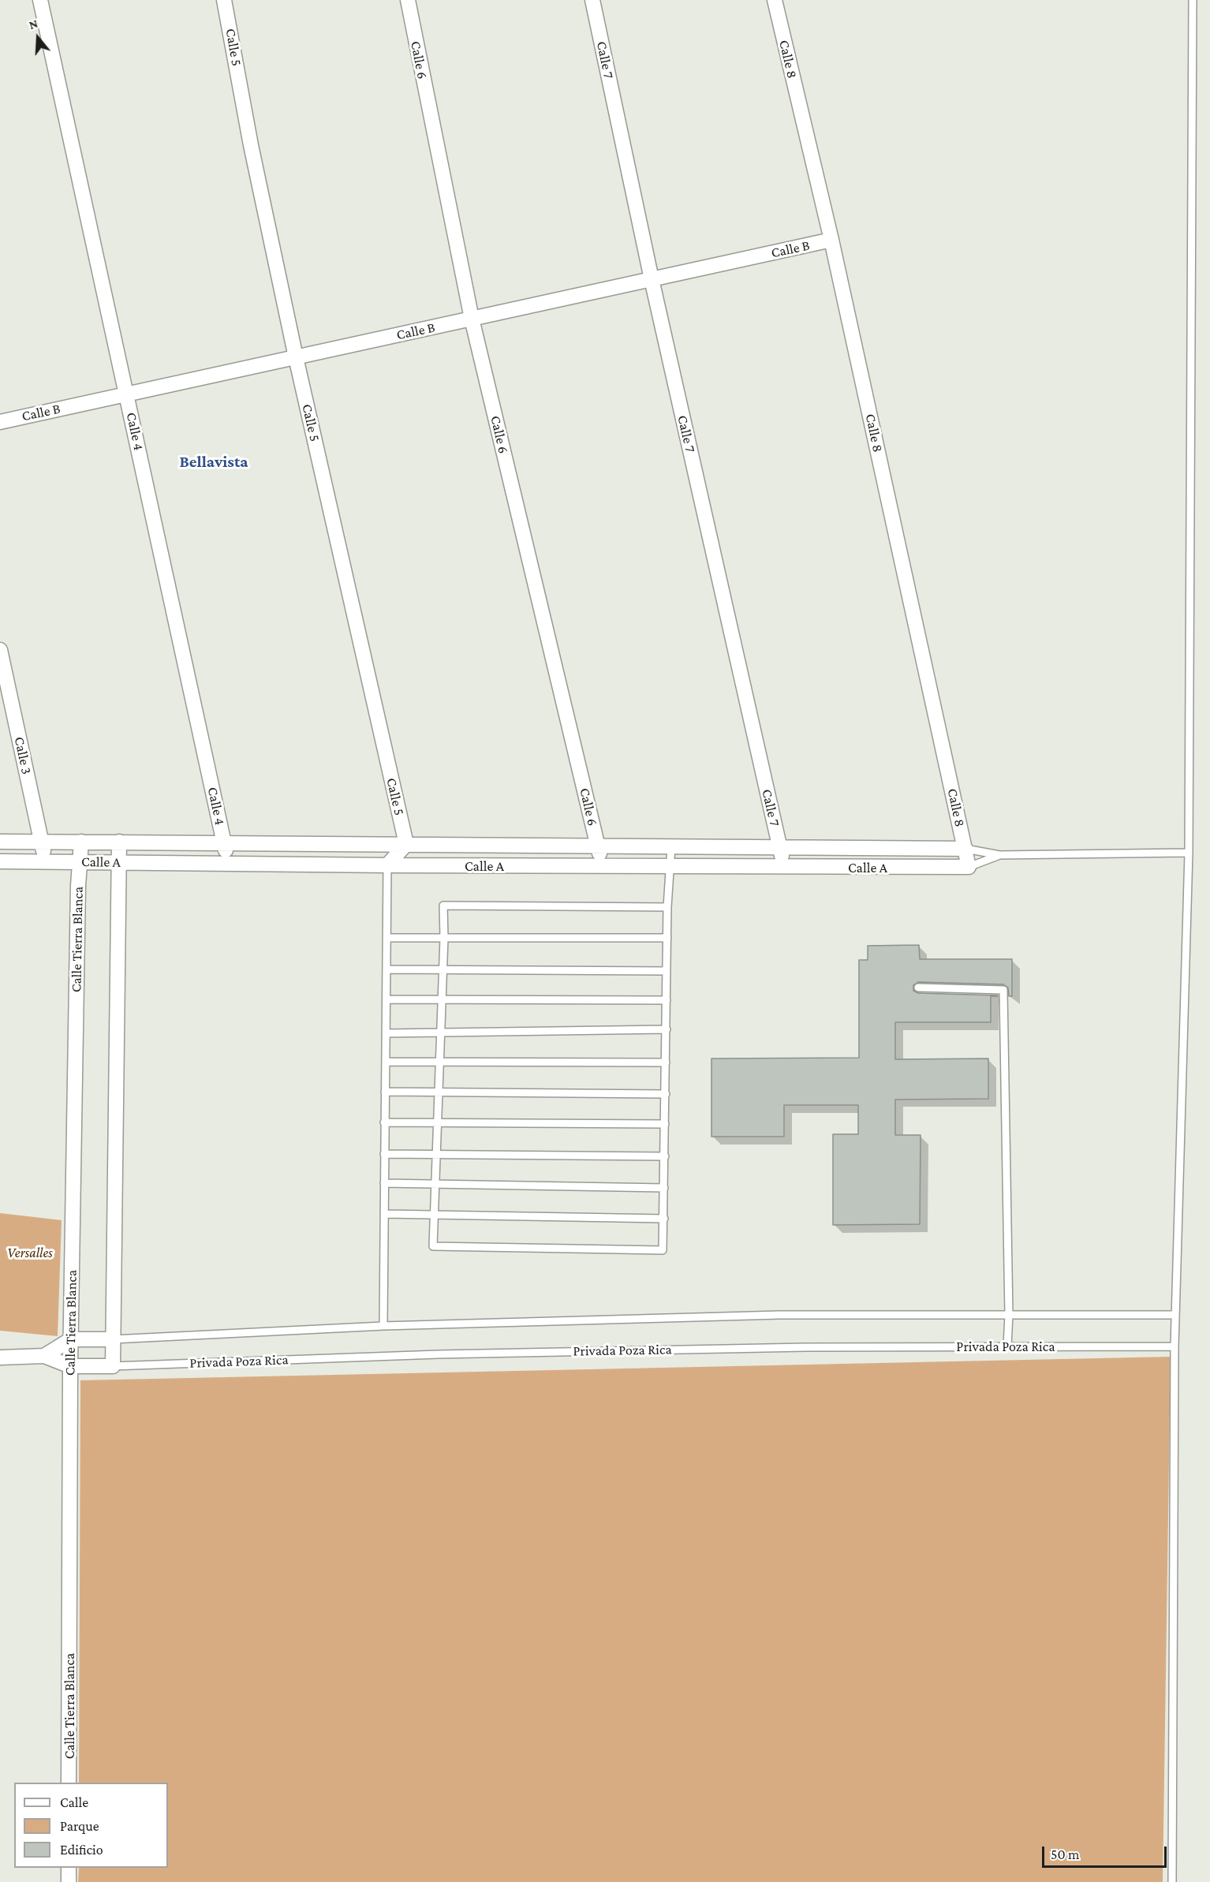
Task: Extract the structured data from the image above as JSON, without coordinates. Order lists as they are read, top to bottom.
{
  "streets": {
    "street": [
      "Calle 5",
      "Calle 8",
      "Calle 6",
      "Calle 7",
      "Calle B",
      "Calle 4",
      "Calle 3",
      "Calle A",
      "Calle Tierra Blanca",
      "Privada Poza Rica"
    ]
  },
  "crossings": [
    ["Calle 5", "Calle B"],
    ["Calle 5", "Calle A"],
    ["Calle 8", "Calle B"],
    ["Calle 8", "Calle A"],
    ["Calle 6", "Calle B"],
    ["Calle 6", "Calle A"],
    ["Calle 7", "Calle B"],
    ["Calle 7", "Calle A"],
    ["Calle B", "Calle 4"],
    ["Calle 4", "Calle A"],
    ["Calle 3", "Calle A"],
    ["Calle A", "Calle Tierra Blanca"],
    ["Calle Tierra Blanca", "Privada Poza Rica"]
  ],
  "districts": ["Bellavista"],
  "parks": ["Versalles"],
  "legend": ["Calle", "Parque", "Edificio"],
  "scale_bar": "50 m",
  "north": "top"
}
